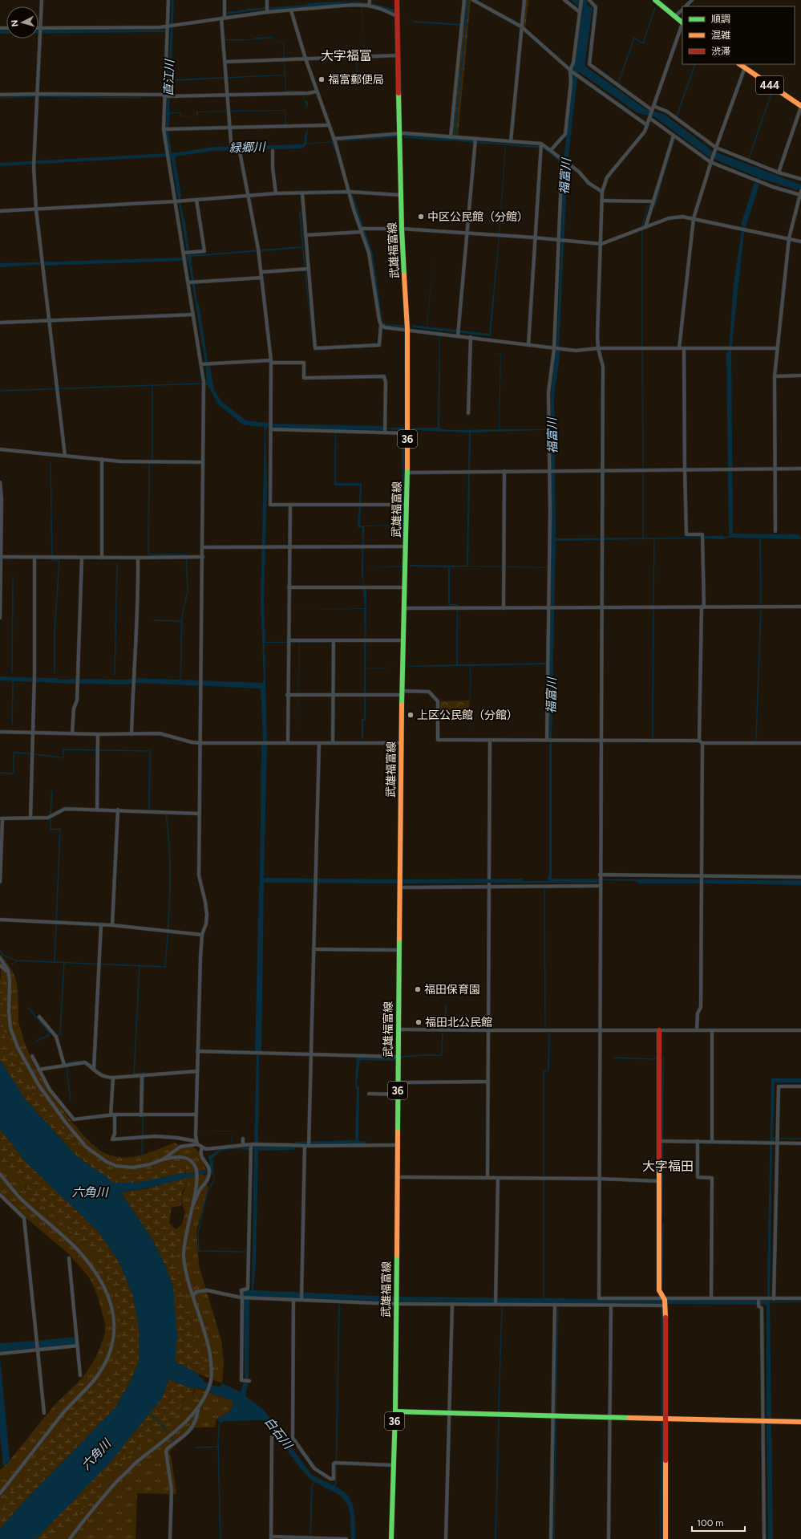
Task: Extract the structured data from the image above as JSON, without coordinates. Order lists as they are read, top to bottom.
{
  "streets": {
    "main road": ["444", "武雄福富線", "36"]
  },
  "districts": ["大字福富", "大字福田"],
  "water": [
    "直江川",
    "緑郷川",
    "福富川",
    "六角川",
    "白石川"
  ],
  "places": [
    "福富郵便局",
    "中区公民館（分館）",
    "上区公民館（分館）",
    "福田保育園",
    "福田北公民館"
  ],
  "legend": ["順調", "混雑", "渋滞"],
  "scale_bar": "100 m",
  "north": "left"
}
